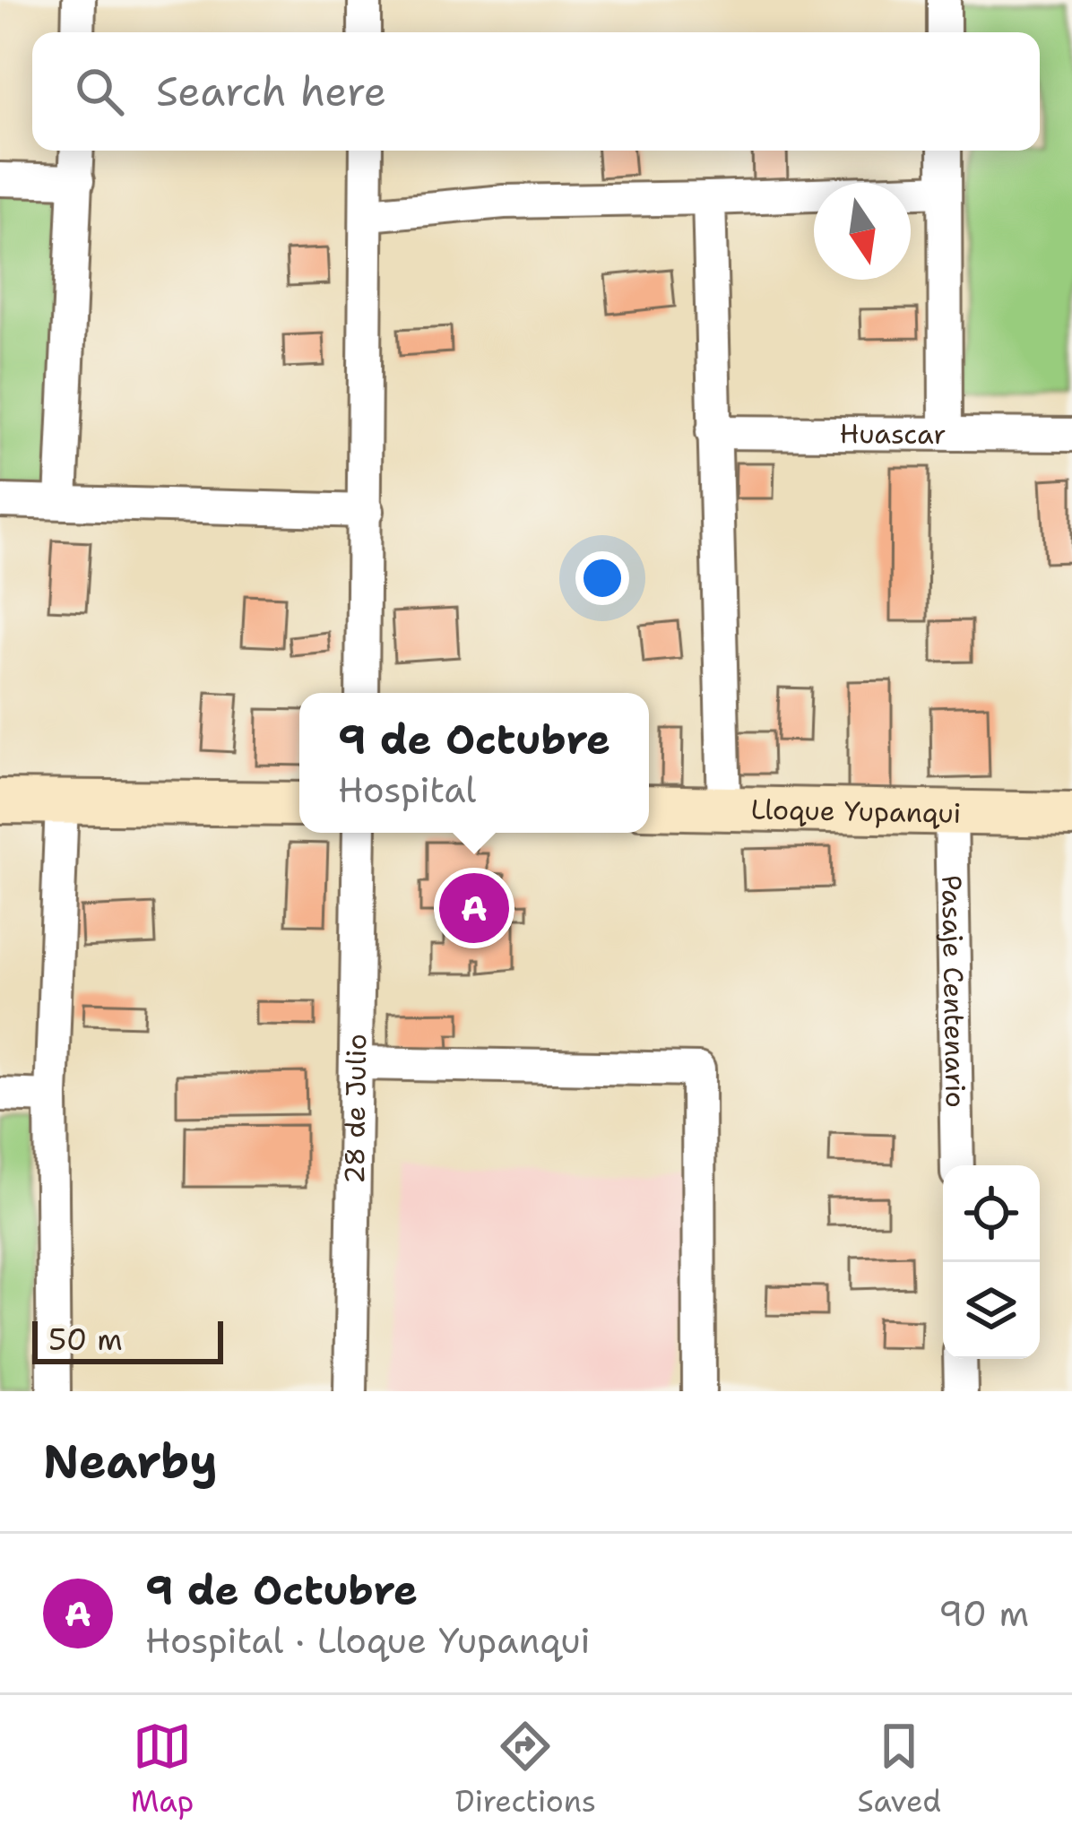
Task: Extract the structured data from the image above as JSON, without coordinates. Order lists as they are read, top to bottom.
{
  "streets": {
    "street": [
      "Huascar",
      "Lloque Yupanqui",
      "Pasaje Centenario",
      "28 de Julio"
    ]
  },
  "crossings": [
    ["Lloque Yupanqui", "Pasaje Centenario"]
  ],
  "scale_bar": "50 m",
  "north": "bottom",
  "page": {
    "search": "Search here",
    "popup": ["9 de Octubre", "Hospital"],
    "pins": "A",
    "scale": "50 m",
    "heading": "Nearby",
    "list": [
      {
        "mark": "A",
        "name": "9 de Octubre",
        "note": "Hospital · Lloque Yupanqui",
        "value": "90 m"
      }
    ],
    "nav": ["Map", "Directions", "Saved"]
  }
}
